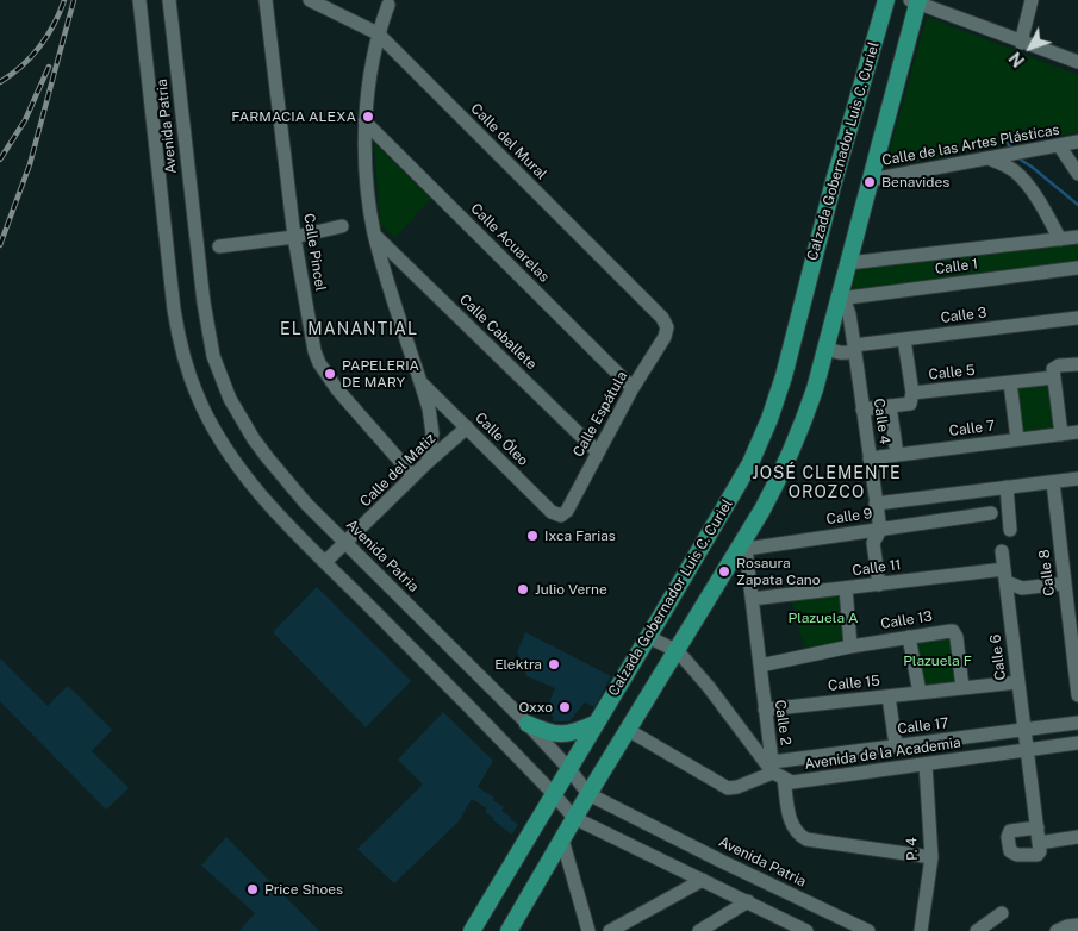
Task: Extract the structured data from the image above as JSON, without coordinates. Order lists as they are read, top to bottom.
{
  "streets": {
    "main road": ["Calzada Gobernador Luis C. Curiel"],
    "street": [
      "Avenida Patria",
      "Calle del Mural",
      "Calle de las Artes Plásticas",
      "Calle Acuarelas",
      "Calle Pincel",
      "Calle 1",
      "Calle 3",
      "Calle Caballete",
      "Calle 5",
      "Calle Espátula",
      "Calle 4",
      "Calle 7",
      "Calle Óleo",
      "Calle del Matiz",
      "Calle 9",
      "Calle 11",
      "Calle 8",
      "Calle 13",
      "Calle 6",
      "Calle 15",
      "Calle 2",
      "Calle 17",
      "Avenida de la Academia",
      "P. 4"
    ]
  },
  "crossings": [
    ["Avenida Patria", "Calzada Gobernador Luis C. Curiel"],
    ["Avenida Patria", "Calle del Matiz"],
    ["Calle del Mural", "Calle Espátula"],
    ["Calle Acuarelas", "Calle Espátula"],
    ["Calle Pincel", "Calle del Matiz"],
    ["Calle 1", "Calle 4"],
    ["Calle 3", "Calle 4"],
    ["Calle Caballete", "Calle Espátula"],
    ["Calle 5", "Calle 4"],
    ["Calle Espátula", "Calle Óleo"],
    ["Calle 4", "Calle 7"],
    ["Calle 4", "Calle 9"],
    ["Calle 4", "Calle 11"],
    ["Calle Óleo", "Calle del Matiz"],
    ["Calle 9", "Calle 8"],
    ["Calle 9", "Calle 2"],
    ["Calle 11", "Calle 6"],
    ["Calle 11", "Calle 2"],
    ["Calle 13", "Calle 15"],
    ["Calle 13", "Calle 2"],
    ["Calle 6", "Calle 15"],
    ["Calle 6", "Calle 17"],
    ["Calle 6", "Avenida de la Academia"],
    ["Calle 15", "Calle 2"],
    ["Calle 2", "Calle 17"],
    ["Calle 2", "Avenida de la Academia"],
    ["Calle 2", "P. 4"],
    ["Calle 17", "Avenida de la Academia"],
    ["Avenida de la Academia", "P. 4"]
  ],
  "districts": ["EL MANANTIAL", "JOSÉ CLEMENTE OROZCO"],
  "parks": ["Plazuela A", "Plazuela F"],
  "places": [
    "FARMACIA ALEXA",
    "Benavides",
    "PAPELERIA DE MARY",
    "Ixca Farias",
    "Rosaura Zapata Cano",
    "Julio Verne",
    "Elektra",
    "Oxxo",
    "Price Shoes"
  ],
  "north": "bottom left"
}
